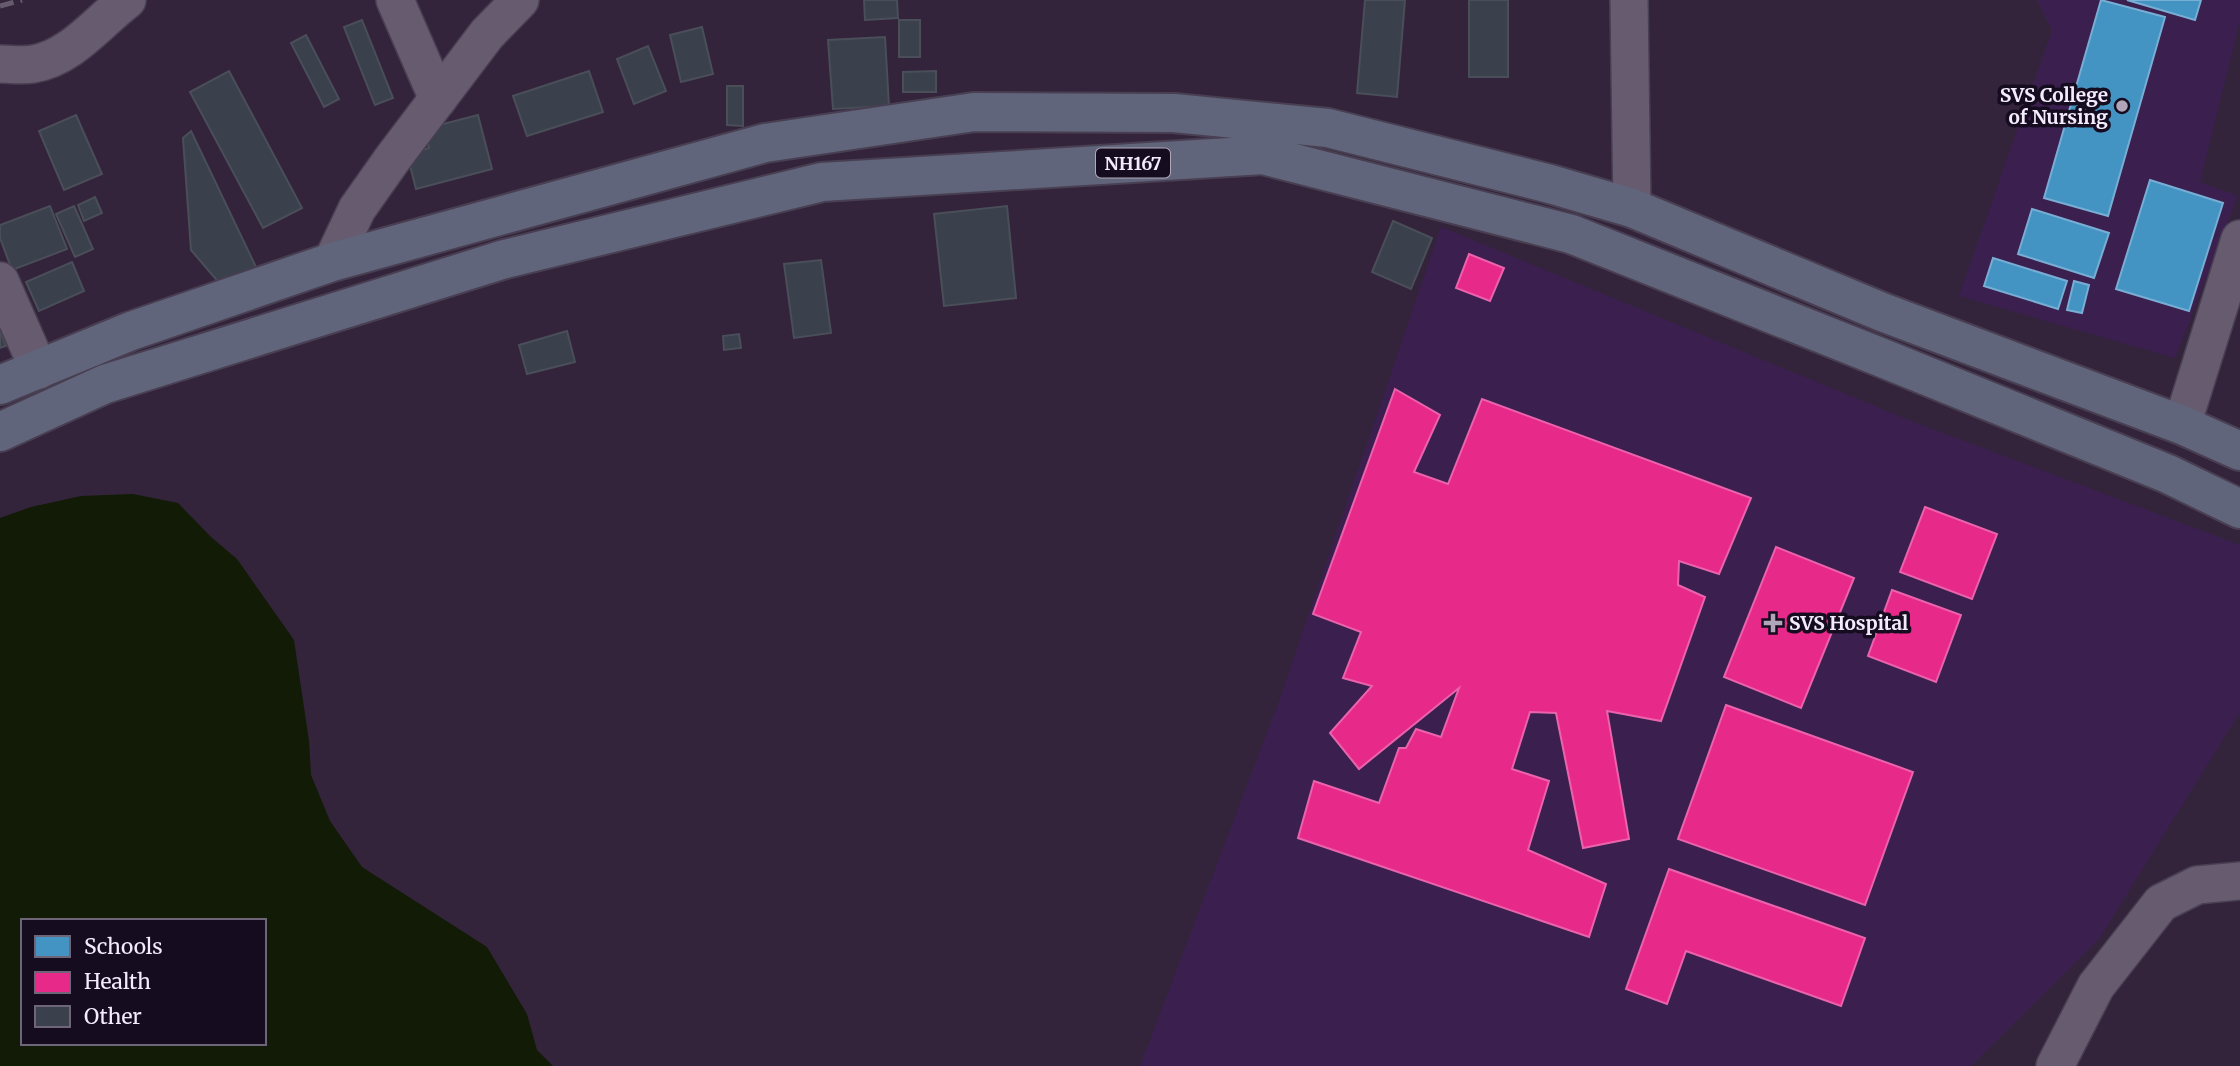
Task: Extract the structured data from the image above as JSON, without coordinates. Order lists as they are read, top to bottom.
{
  "streets": {
    "highway": ["NH167"]
  },
  "places": {
    "other": ["SVS College of Nursing"],
    "health": ["SVS Hospital"]
  },
  "legend": ["Schools", "Health", "Other"]
}
